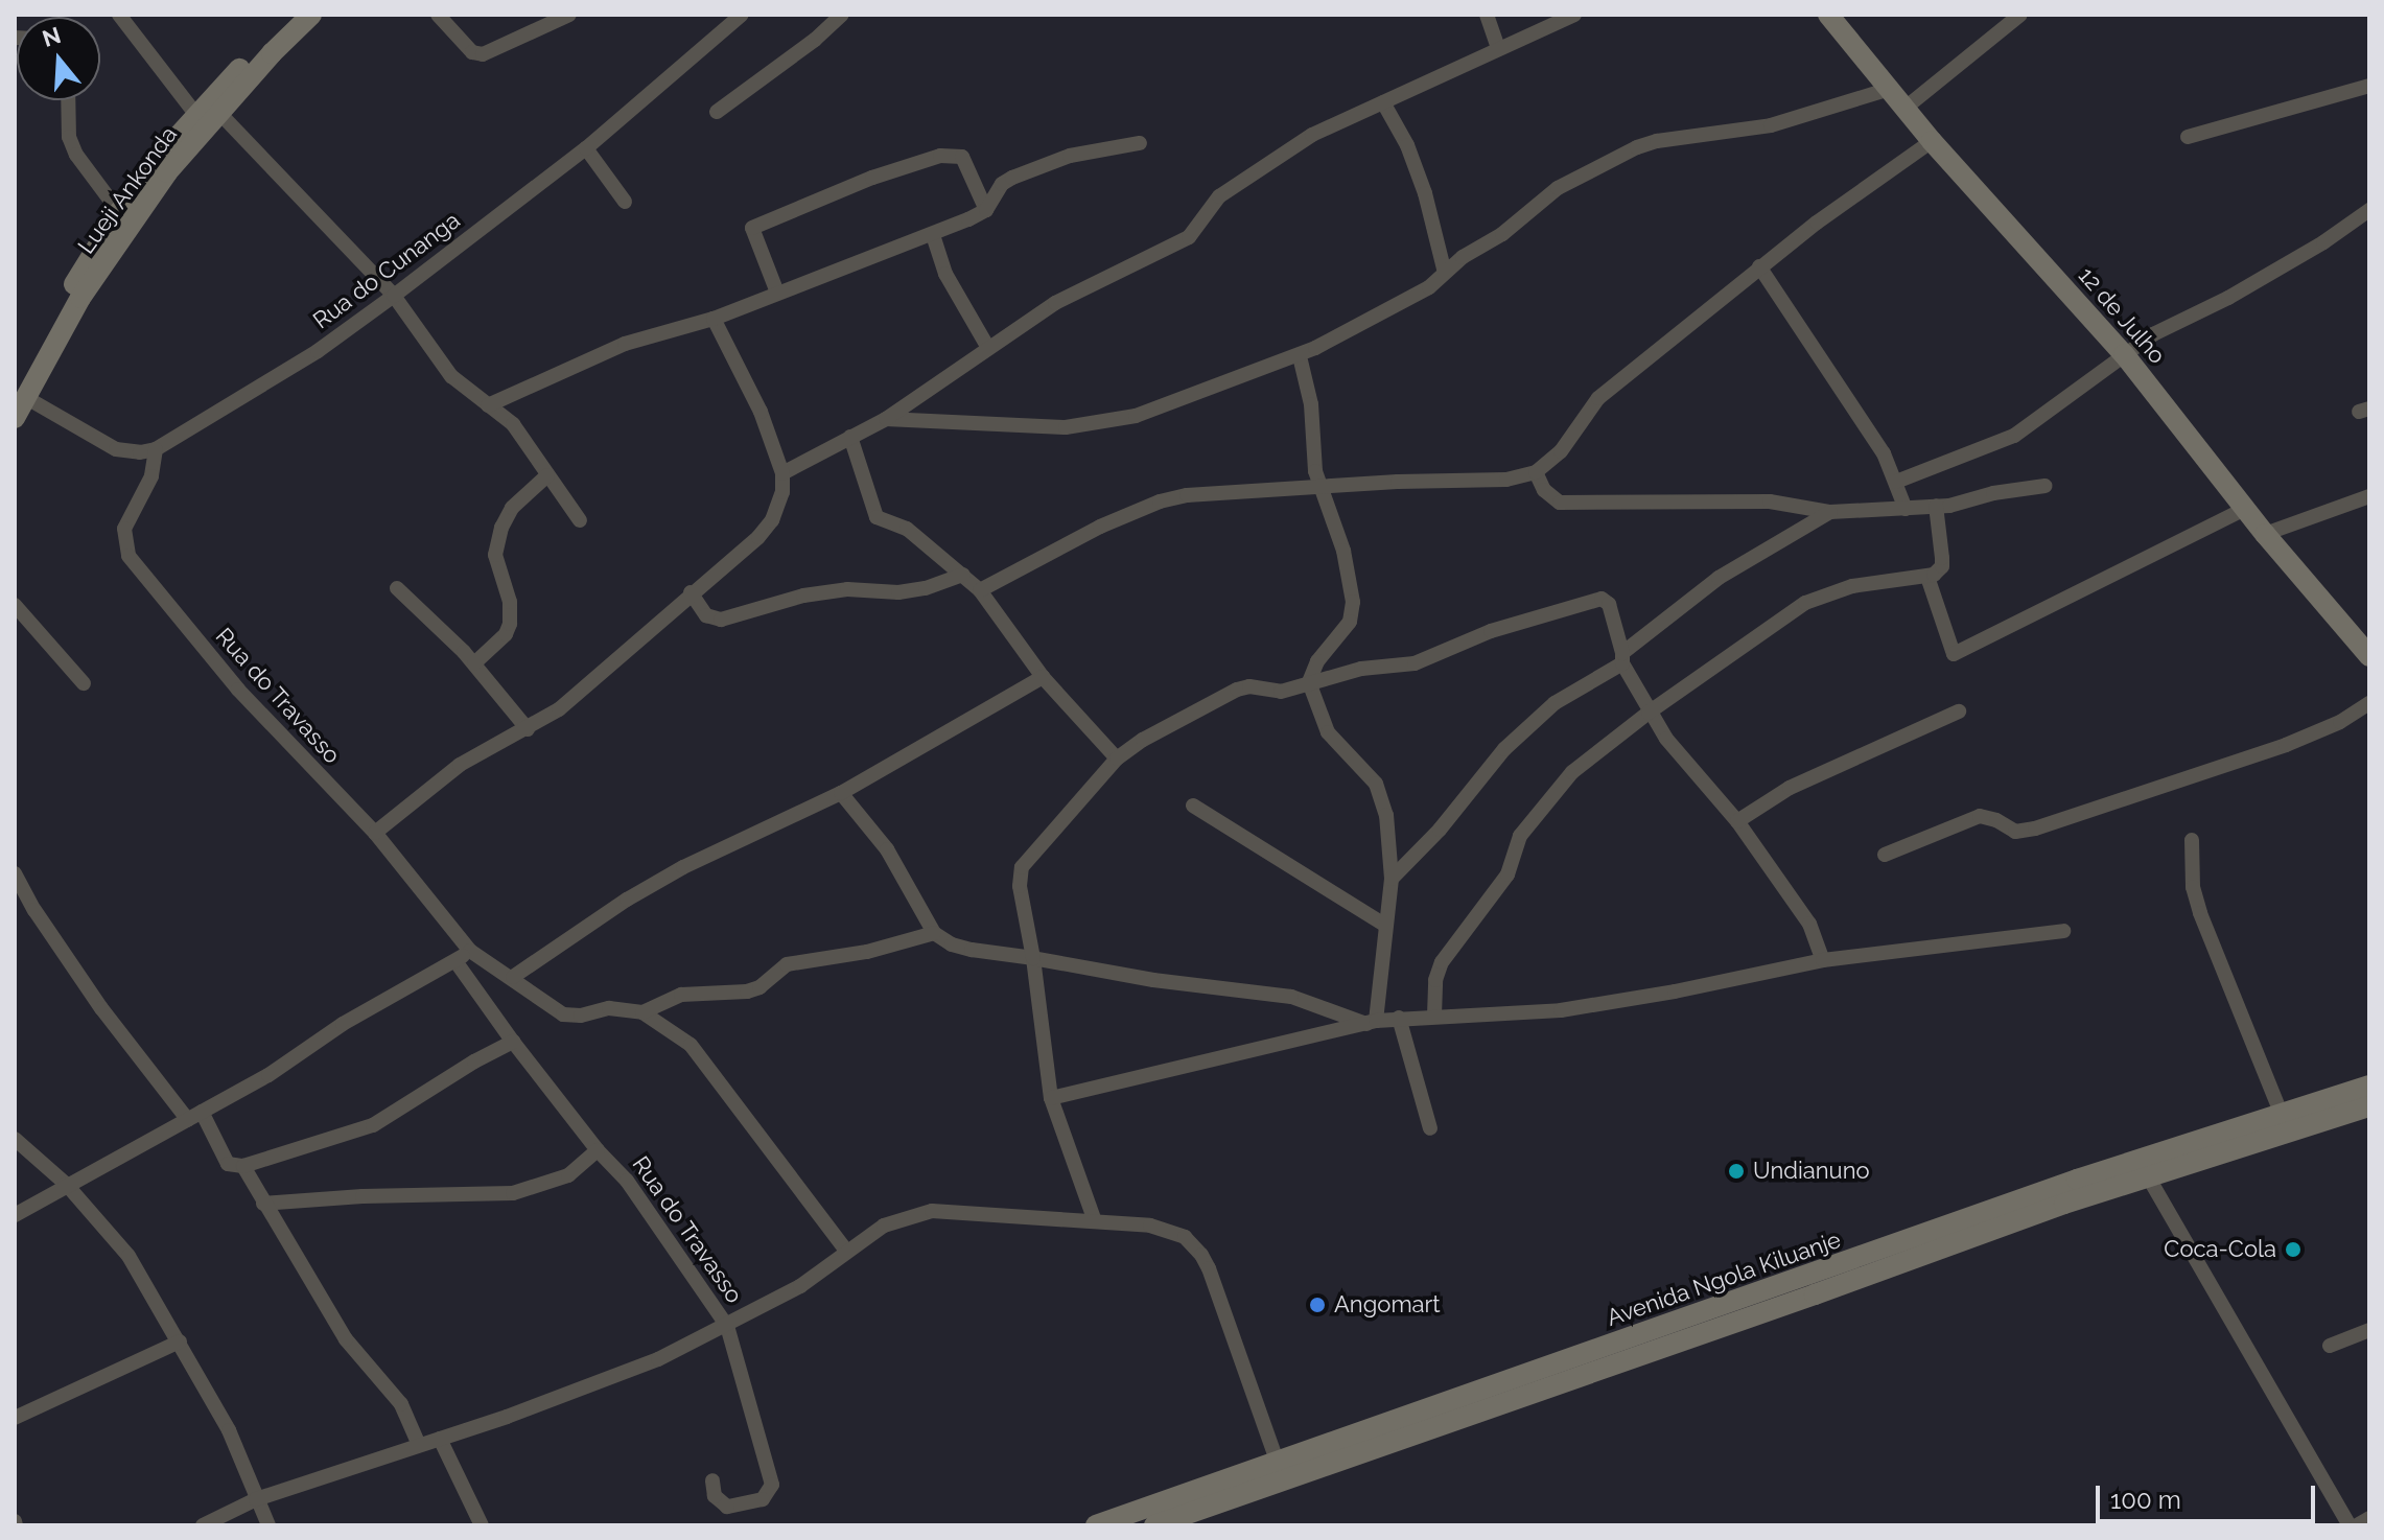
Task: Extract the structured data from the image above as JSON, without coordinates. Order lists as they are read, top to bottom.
{
  "streets": {
    "main road": ["Lueji Ankonda", "12 de Julho", "Avenida Ngola Kiluanje"],
    "street": ["Rua do Cunanga", "Rua do Travasso"]
  },
  "crossings": [
    ["Rua do Cunanga", "Rua do Travasso"]
  ],
  "places": ["Undianuno", "Coca-Cola", "Angomart"],
  "scale_bar": "100 m",
  "north": "top"
}
